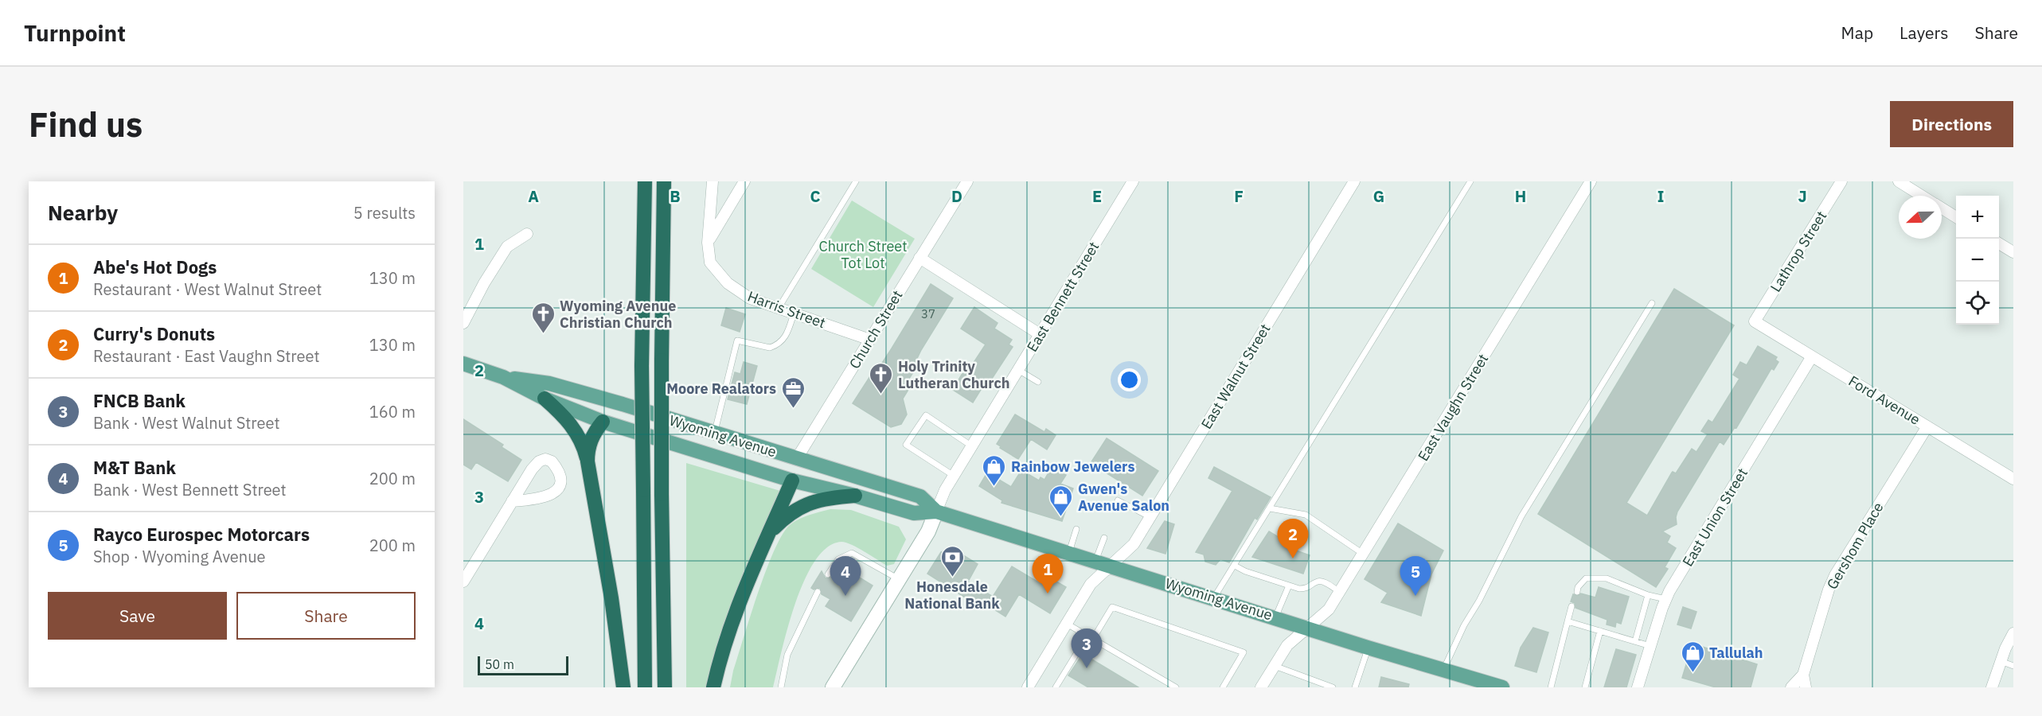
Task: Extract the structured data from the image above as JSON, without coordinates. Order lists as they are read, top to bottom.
{
  "streets": {
    "main road": ["Church Street", "Wyoming Avenue"],
    "street": [
      "Lathrop Street",
      "East Bennett Street",
      "Harris Street",
      "East Walnut Street",
      "Ford Avenue",
      "East Vaughn Street",
      "East Union Street",
      "Gershom Place"
    ]
  },
  "crossings": [
    ["Lathrop Street", "Ford Avenue"],
    ["East Bennett Street", "Wyoming Avenue"],
    ["Harris Street", "Church Street"],
    ["Church Street", "Wyoming Avenue"],
    ["East Walnut Street", "Wyoming Avenue"],
    ["Ford Avenue", "East Union Street"],
    ["Ford Avenue", "Gershom Place"],
    ["East Vaughn Street", "Wyoming Avenue"]
  ],
  "parks": ["Church Street Tot Lot"],
  "places": {
    "church": ["Wyoming Avenue Christian Church", "Holy Trinity Lutheran Church"],
    "office": ["Moore Realators"],
    "shop": ["Rainbow Jewelers", "Gwen's Avenue Salon", "Tallulah"],
    "bank": ["Honesdale National Bank"]
  },
  "house_numbers": ["37"],
  "scale_bar": "50 m",
  "north": "left",
  "page": {
    "header": "Turnpoint",
    "nav": ["Map", "Layers", "Share"],
    "buttons": [
      "Directions",
      ["Save", "Share"]
    ],
    "title": "Find us",
    "heading": ["Nearby", "5 results"],
    "map_buttons": ["+", "−"],
    "list": [
      {
        "mark": "1",
        "name": "Abe's Hot Dogs",
        "note": "Restaurant · West Walnut Street",
        "value": "130 m"
      },
      {
        "mark": "2",
        "name": "Curry's Donuts",
        "note": "Restaurant · East Vaughn Street",
        "value": "130 m"
      },
      {
        "mark": "3",
        "name": "FNCB Bank",
        "note": "Bank · West Walnut Street",
        "value": "160 m"
      },
      {
        "mark": "4",
        "name": "M&T Bank",
        "note": "Bank · West Bennett Street",
        "value": "200 m"
      },
      {
        "mark": "5",
        "name": "Rayco Eurospec Motorcars",
        "note": "Shop · Wyoming Avenue",
        "value": "200 m"
      }
    ],
    "pins": [
      "2",
      "1",
      "4",
      "5",
      "3"
    ],
    "scale": "50 m"
  },
  "grid": {
    "columns": [
      "A",
      "B",
      "C",
      "D",
      "E",
      "F",
      "G",
      "H",
      "I",
      "J"
    ],
    "rows": [
      "1",
      "2",
      "3",
      "4"
    ]
  }
}
